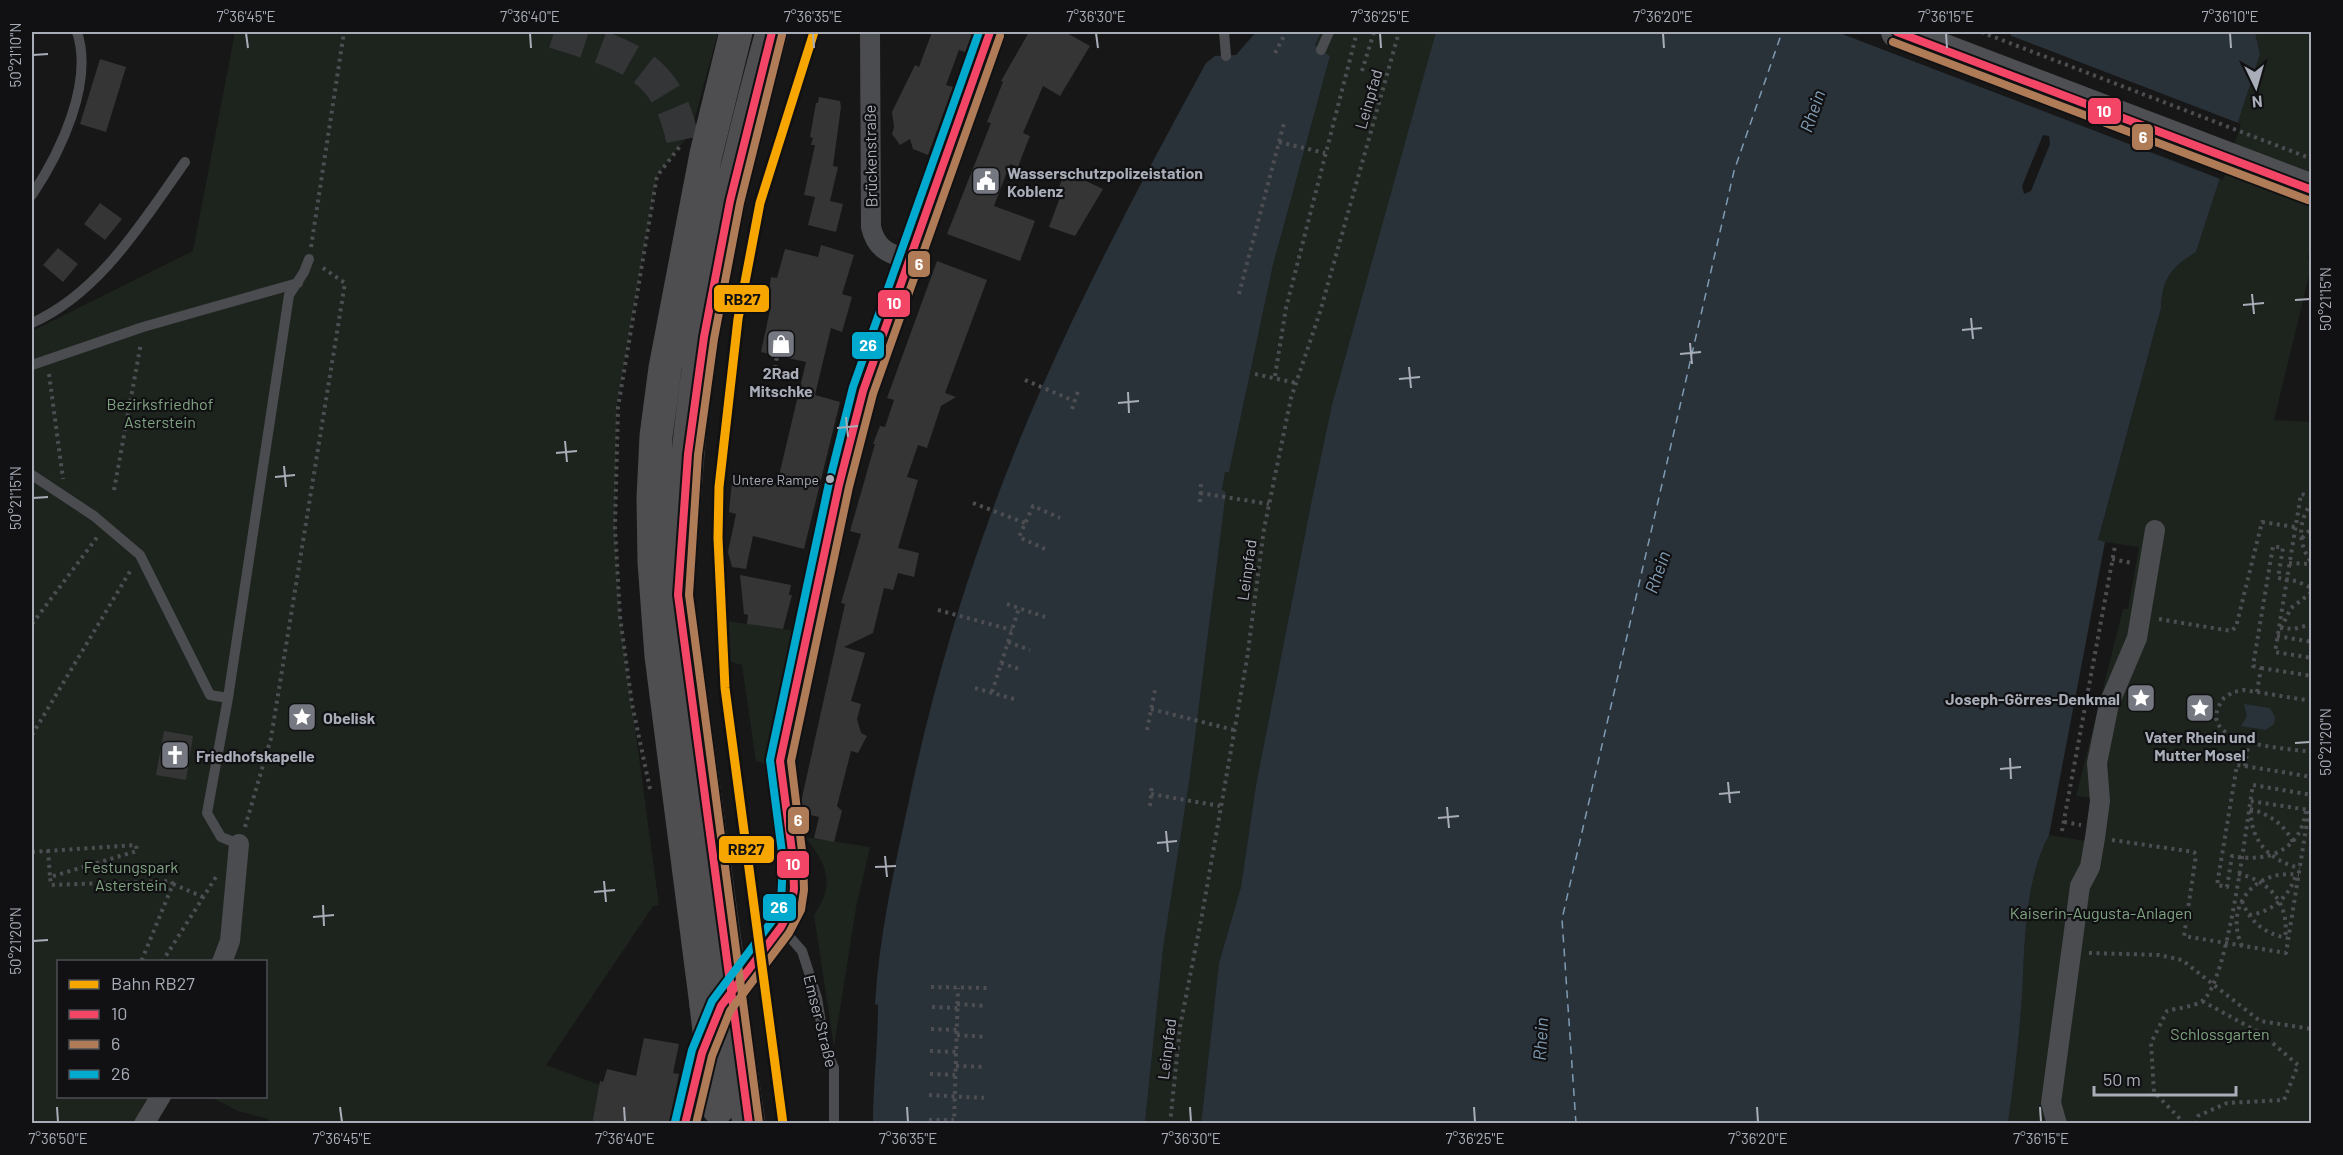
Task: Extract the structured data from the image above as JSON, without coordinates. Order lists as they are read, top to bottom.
{
  "streets": {
    "street": ["Brückenstraße", "Emser Straße"],
    "path": ["Leinpfad"]
  },
  "crossings": [
    ["Brückenstraße", "Emser Straße"]
  ],
  "water": ["Rhein"],
  "parks": [
    "Bezirksfriedhof Asterstein",
    "Festungspark Asterstein",
    "Kaiserin-Augusta-Anlagen",
    "Schlossgarten"
  ],
  "places": {
    "public building": ["Wasserschutzpolizeistation Koblenz"],
    "shop": ["2Rad Mitschke"],
    "other": ["Untere Rampe"],
    "place": ["Joseph-Görres-Denkmal", "Vater Rhein und Mutter Mosel", "Obelisk"],
    "church": ["Friedhofskapelle"]
  },
  "lines": [
    "rail line RB27",
    "transit line 10",
    "transit line 26",
    "transit line 6"
  ],
  "legend": [
    "Bahn RB27",
    "10",
    "6",
    "26"
  ],
  "scale_bar": "50 m",
  "north": "bottom",
  "coordinates": [
    "7°36'45\"E",
    "7°36'40\"E",
    "7°36'35\"E",
    "7°36'30\"E",
    "7°36'25\"E",
    "7°36'20\"E",
    "7°36'15\"E",
    "7°36'10\"E",
    "50°21'10\"N",
    "50°21'15\"N",
    "50°21'20\"N",
    "7°36'50\"E"
  ]
}
